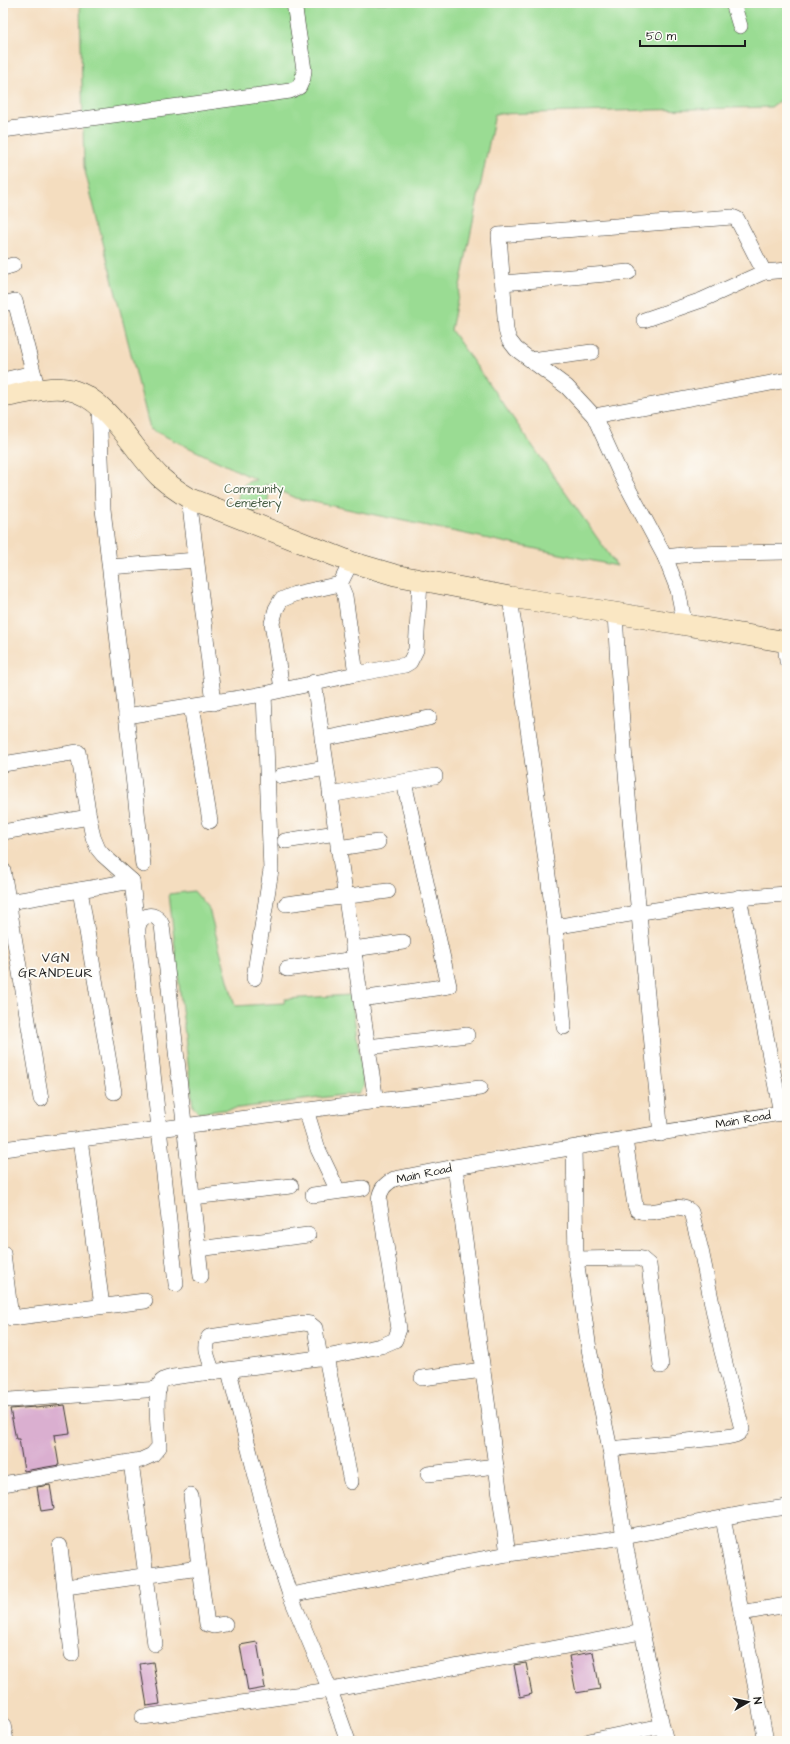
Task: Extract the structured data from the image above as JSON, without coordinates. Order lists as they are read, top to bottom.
{
  "streets": {
    "street": ["Main Road"]
  },
  "districts": ["VGN GRANDEUR"],
  "parks": ["Community Cemetery"],
  "scale_bar": "50 m",
  "north": "right"
}
